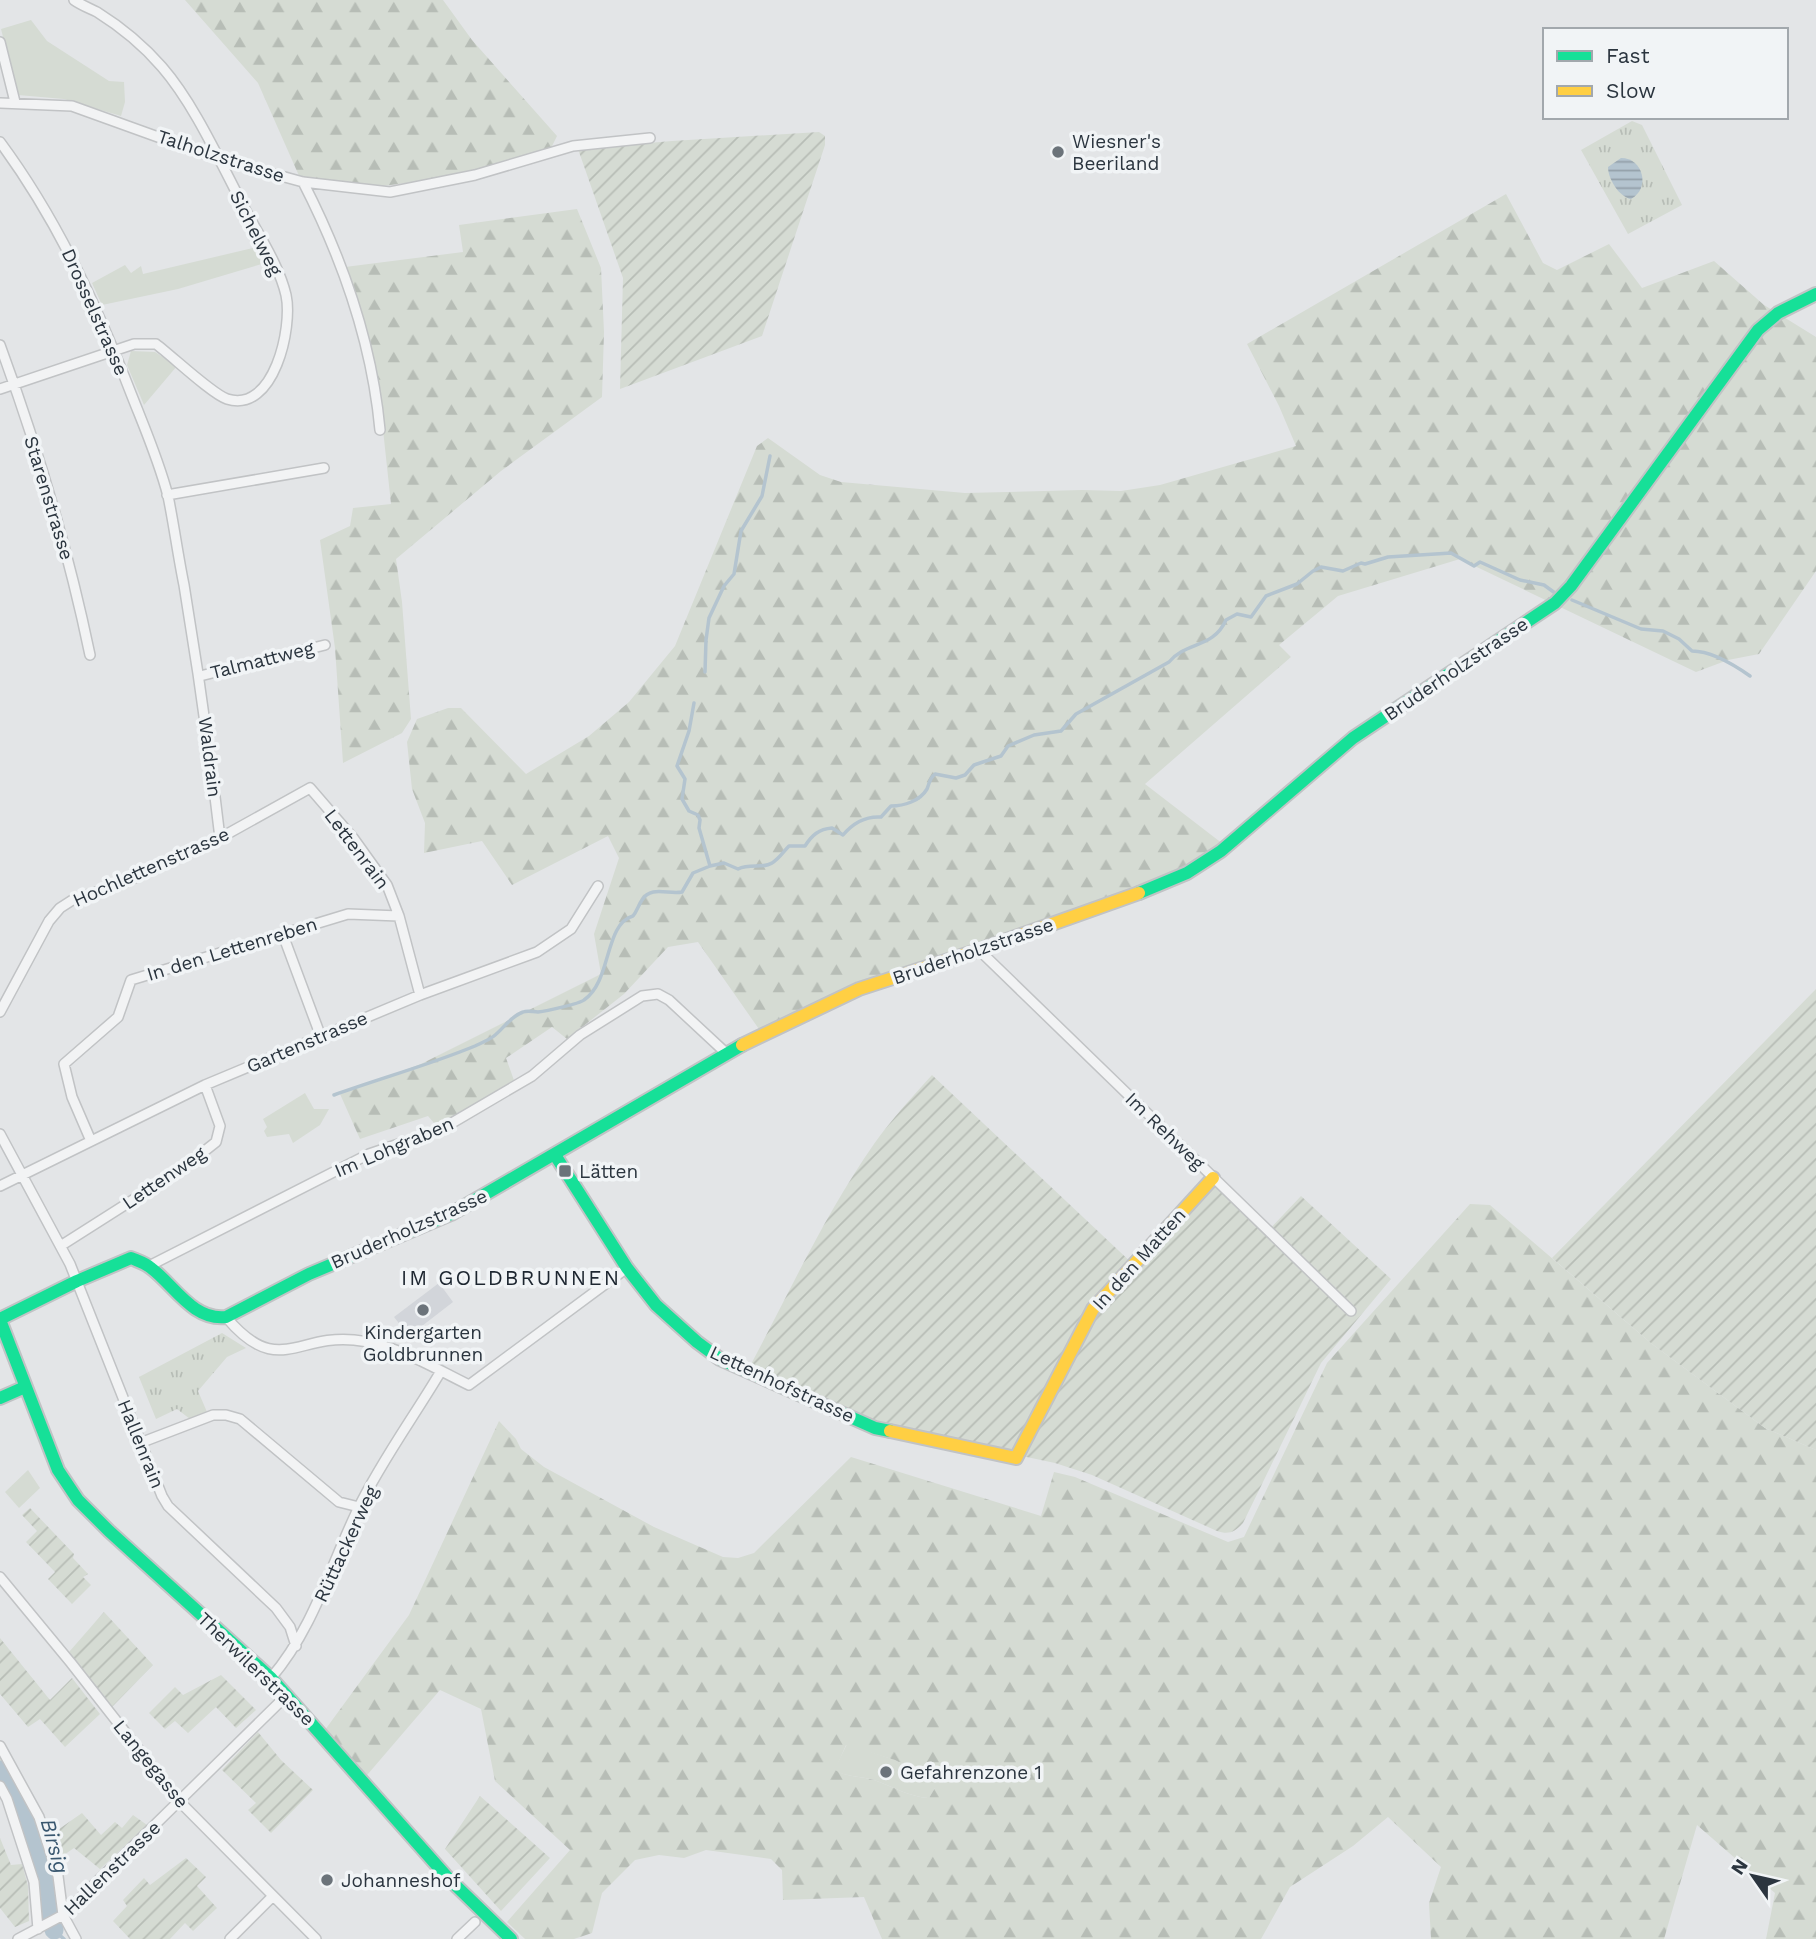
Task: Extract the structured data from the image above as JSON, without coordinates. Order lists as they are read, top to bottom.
{
  "streets": {
    "street": [
      "Talholzstrasse",
      "Sichelweg",
      "Drosselstrasse",
      "Starenstrasse",
      "Talmattweg",
      "Bruderholzstrasse",
      "Waldrain",
      "Lettenrain",
      "Hochlettenstrasse",
      "In den Lettenreben",
      "Gartenstrasse",
      "Im Rehweg",
      "Im Lohgraben",
      "Lettenweg",
      "In den Matten",
      "Lettenhofstrasse",
      "Hallenrain",
      "Rüttackerweg",
      "Therwilerstrasse",
      "Langegasse",
      "Hallenstrasse"
    ]
  },
  "crossings": [
    ["Talholzstrasse", "Sichelweg"],
    ["Sichelweg", "Drosselstrasse"],
    ["Sichelweg", "Starenstrasse"],
    ["Drosselstrasse", "Talmattweg"],
    ["Drosselstrasse", "Waldrain"],
    ["Talmattweg", "Waldrain"],
    ["Bruderholzstrasse", "Im Rehweg"],
    ["Bruderholzstrasse", "Im Lohgraben"],
    ["Bruderholzstrasse", "Lettenhofstrasse"],
    ["Waldrain", "Hochlettenstrasse"],
    ["Lettenrain", "Hochlettenstrasse"],
    ["Lettenrain", "In den Lettenreben"],
    ["Lettenrain", "Gartenstrasse"],
    ["In den Lettenreben", "Gartenstrasse"],
    ["Gartenstrasse", "Lettenweg"],
    ["Im Rehweg", "In den Matten"],
    ["In den Matten", "Lettenhofstrasse"],
    ["Hallenrain", "Rüttackerweg"],
    ["Rüttackerweg", "Therwilerstrasse"],
    ["Therwilerstrasse", "Hallenstrasse"],
    ["Langegasse", "Hallenstrasse"]
  ],
  "districts": ["IM GOLDBRUNNEN"],
  "water": ["Birsig"],
  "places": {
    "other": [
      "Wiesner's Beeriland",
      "Kindergarten Goldbrunnen",
      "Gefahrenzone 1",
      "Johanneshof"
    ],
    "transit": ["Lätten"]
  },
  "legend": ["Fast", "Slow"],
  "north": "top left"
}
